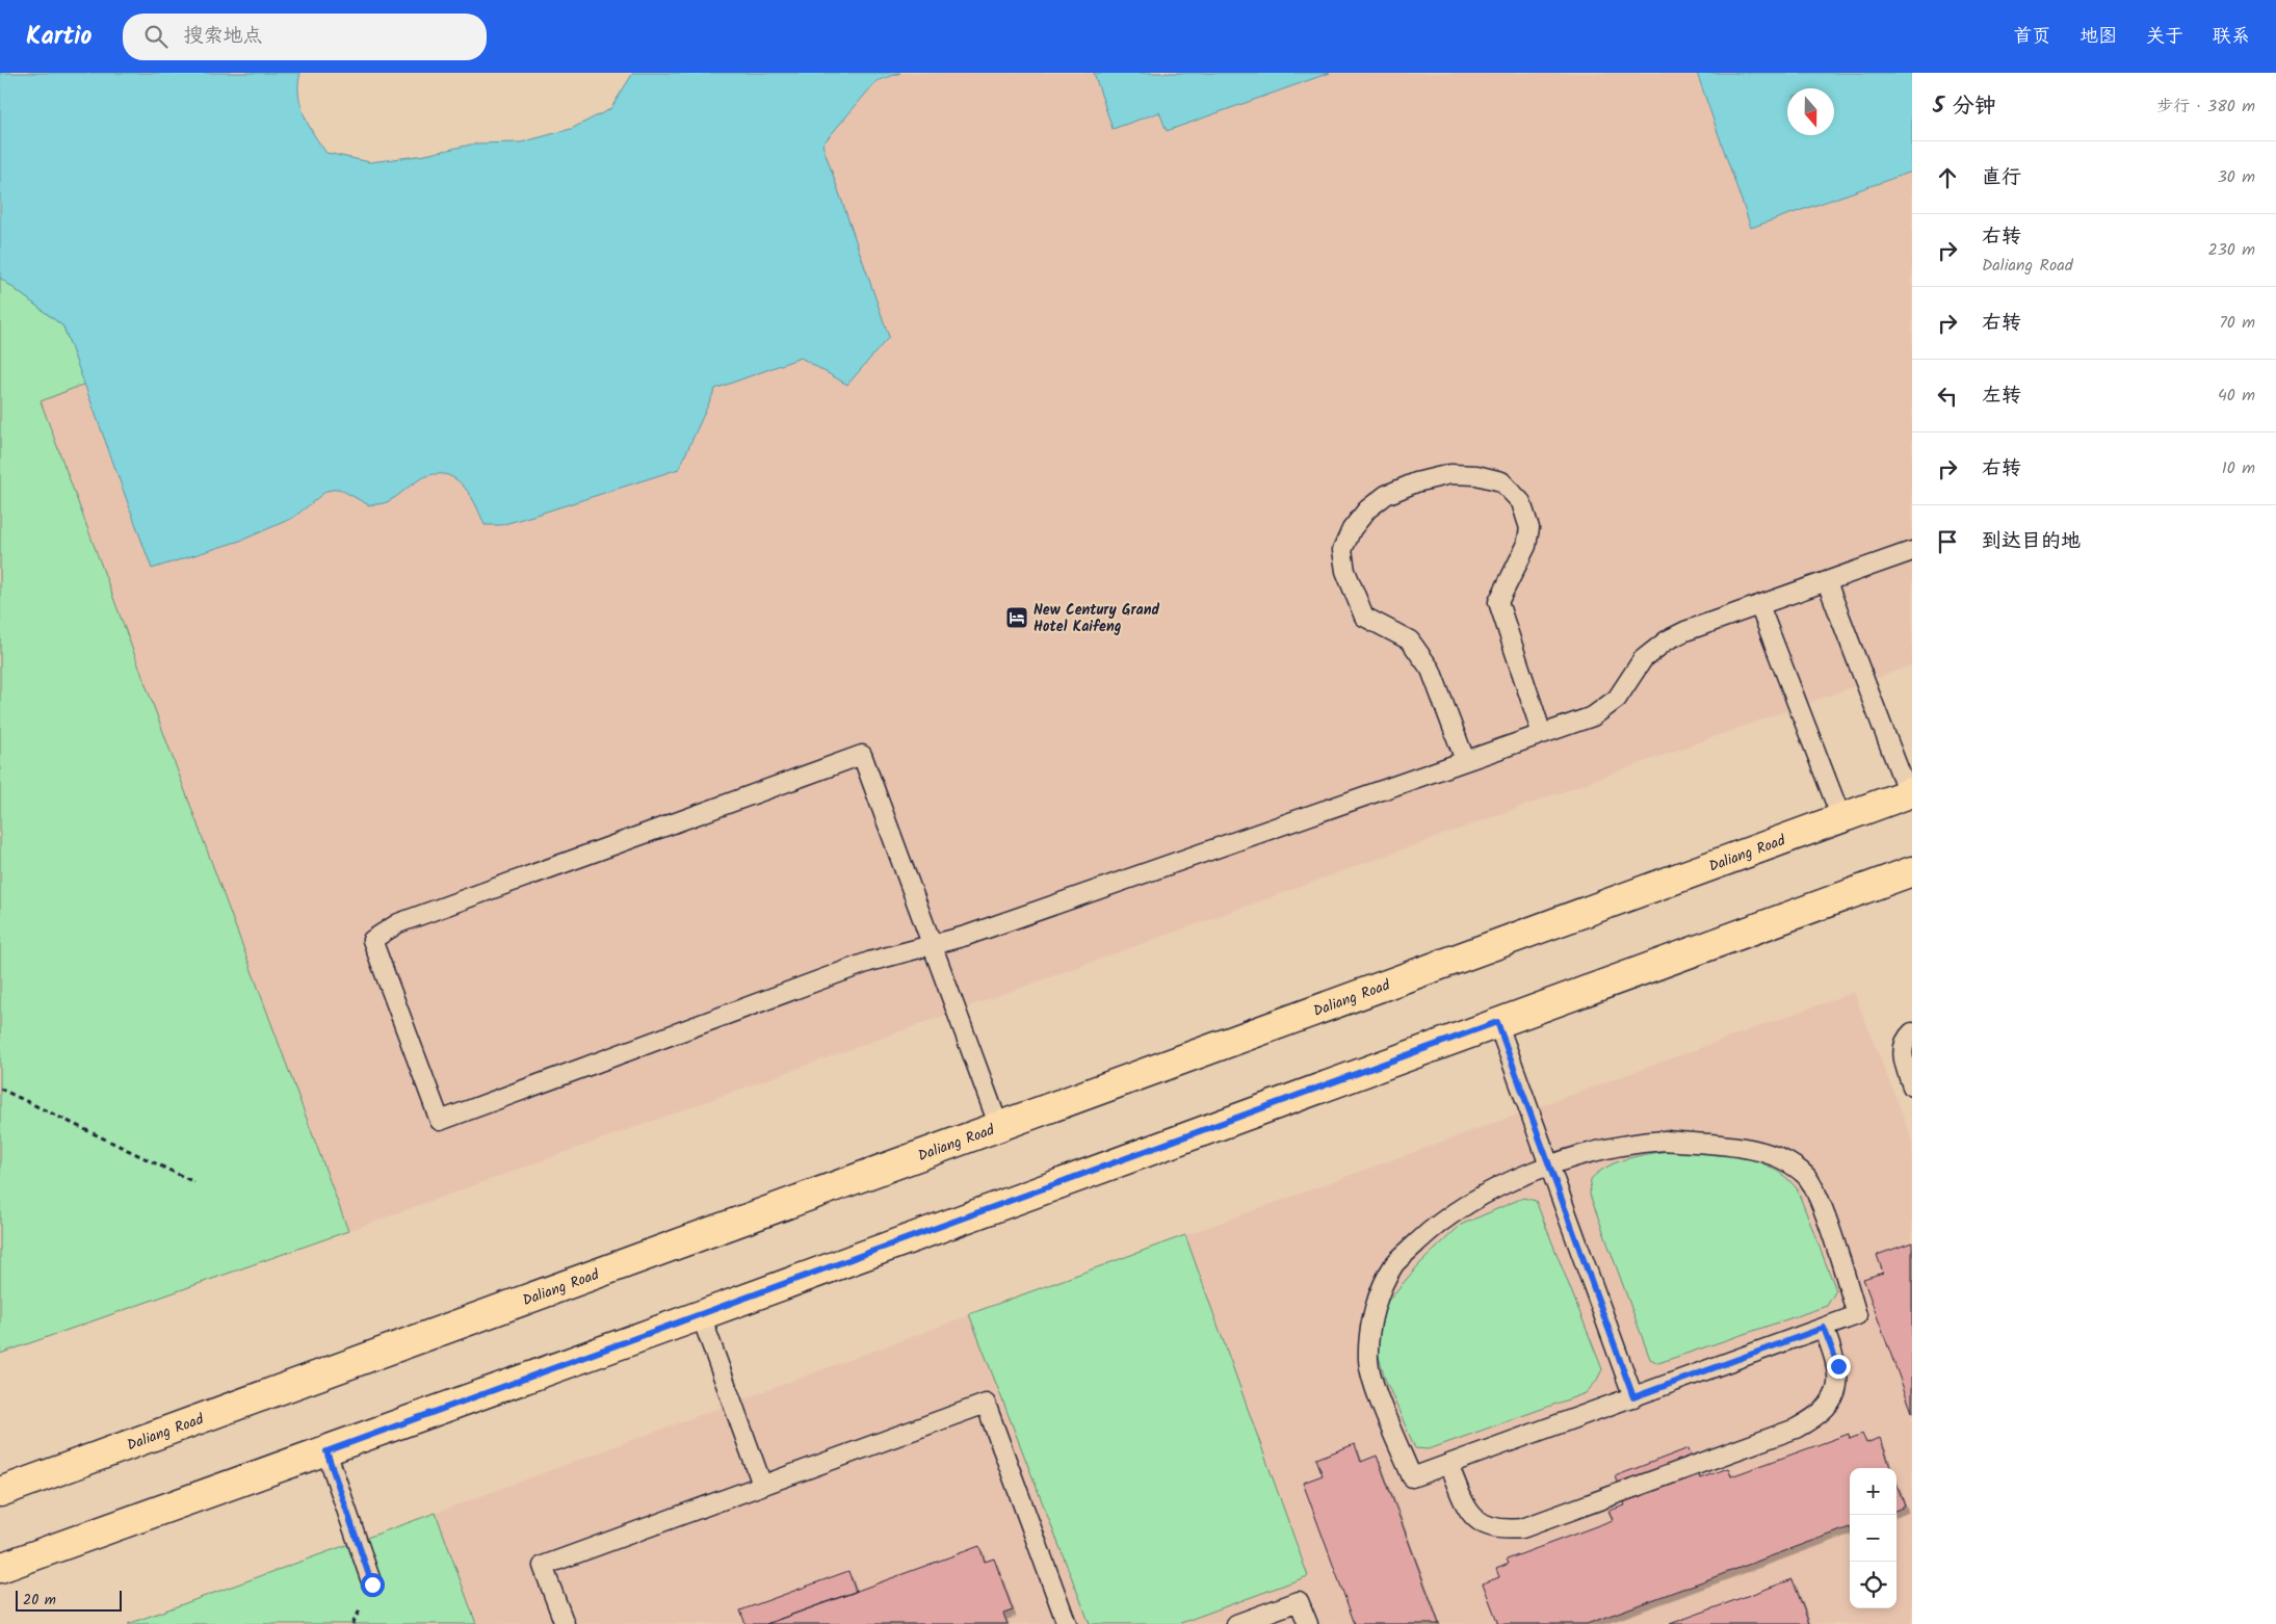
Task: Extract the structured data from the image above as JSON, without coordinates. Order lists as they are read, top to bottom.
{
  "streets": {
    "main road": ["Daliang Road"]
  },
  "places": {
    "hotel": ["New Century Grand Hotel Kaifeng"]
  },
  "scale_bar": "20 m",
  "north": "bottom",
  "page": {
    "header": "Kartio",
    "search": "搜索地点",
    "nav": [
      "首页",
      "地图",
      "关于",
      "联系"
    ],
    "heading": ["5 分钟", "步行 · 380 m"],
    "list": [
      ["直行", "30 m"],
      ["右转", "Daliang Road", "230 m"],
      ["右转", "70 m"],
      ["左转", "40 m"],
      ["右转", "10 m"],
      "到达目的地"
    ],
    "map_buttons": ["+", "−"],
    "scale": "20 m"
  }
}
